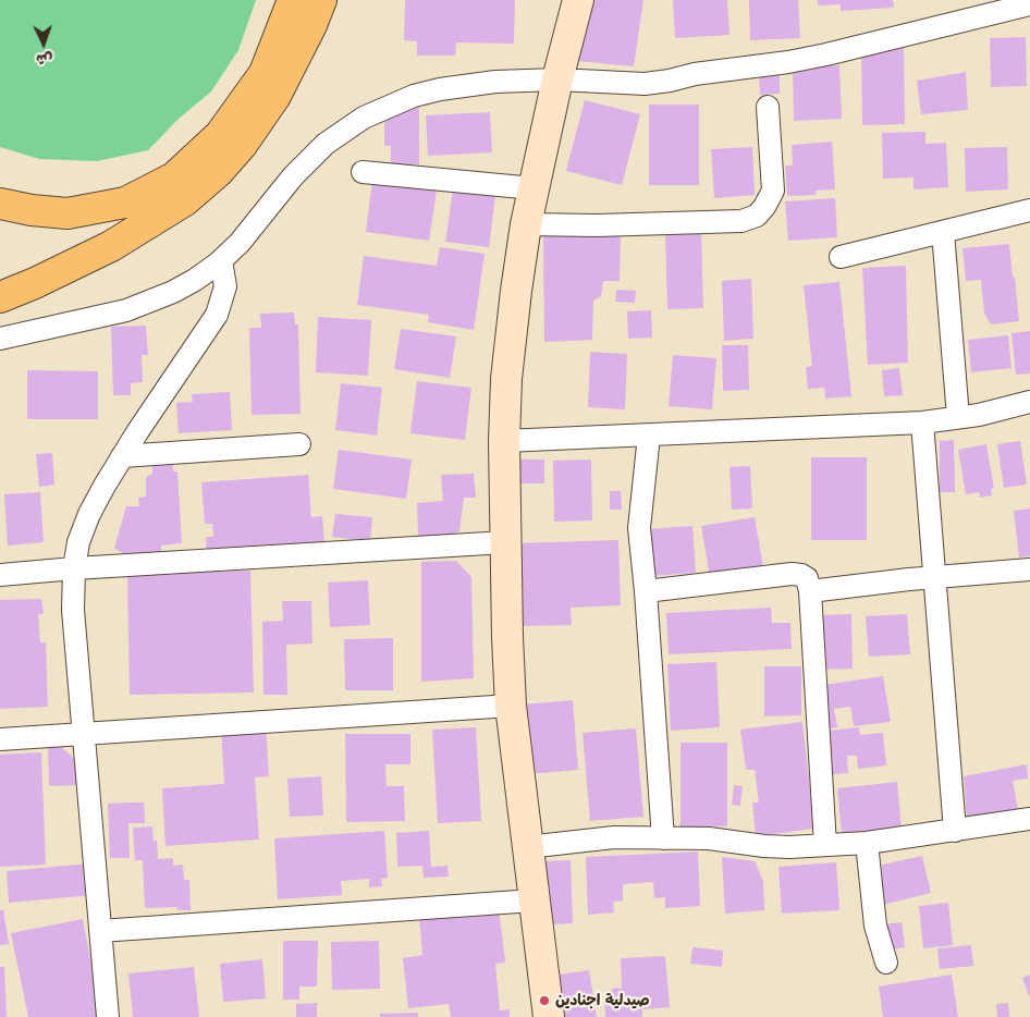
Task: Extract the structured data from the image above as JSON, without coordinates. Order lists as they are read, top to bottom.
{
  "places": ["صيدلية اجنادين"],
  "north": "bottom"
}
